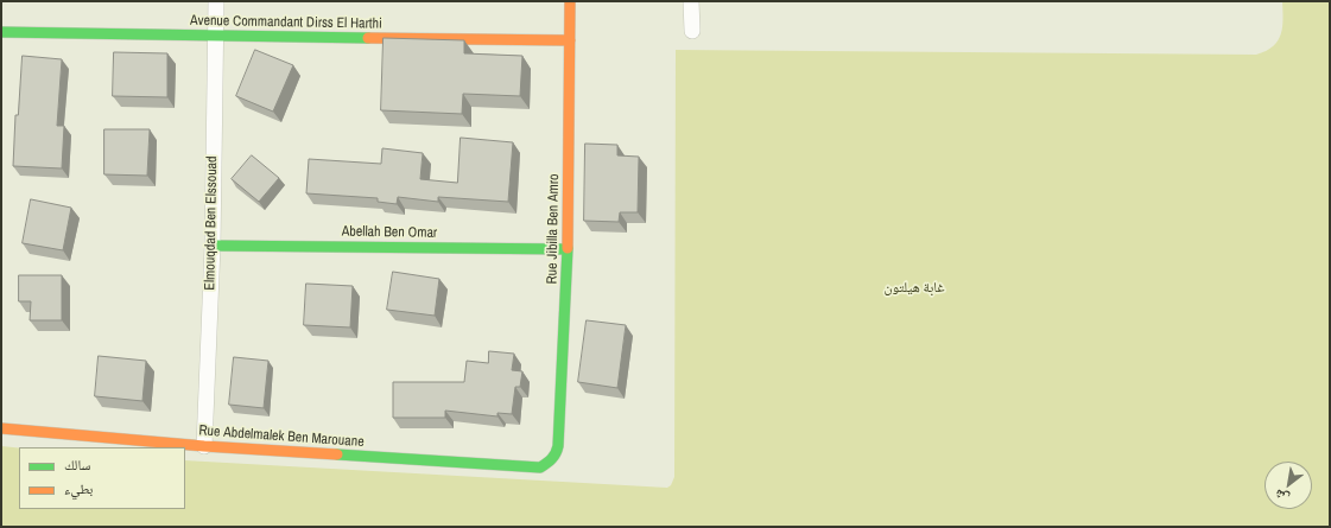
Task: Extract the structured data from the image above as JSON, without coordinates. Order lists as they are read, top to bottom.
{
  "streets": {
    "street": [
      "Avenue Commandant Dirss El Harthi",
      "Elmouqdad Ben Elssouad",
      "Rue Jibilla Ben Amro",
      "Abellah Ben Omar",
      "Rue Abdelmalek Ben Marouane"
    ]
  },
  "crossings": [
    ["Avenue Commandant Dirss El Harthi", "Elmouqdad Ben Elssouad"],
    ["Avenue Commandant Dirss El Harthi", "Rue Jibilla Ben Amro"],
    ["Elmouqdad Ben Elssouad", "Abellah Ben Omar"],
    ["Elmouqdad Ben Elssouad", "Rue Abdelmalek Ben Marouane"],
    ["Rue Jibilla Ben Amro", "Abellah Ben Omar"],
    ["Rue Jibilla Ben Amro", "Rue Abdelmalek Ben Marouane"]
  ],
  "parks": ["غابة هيلتون"],
  "legend": ["سالك", "بطيء"],
  "north": "bottom left"
}
